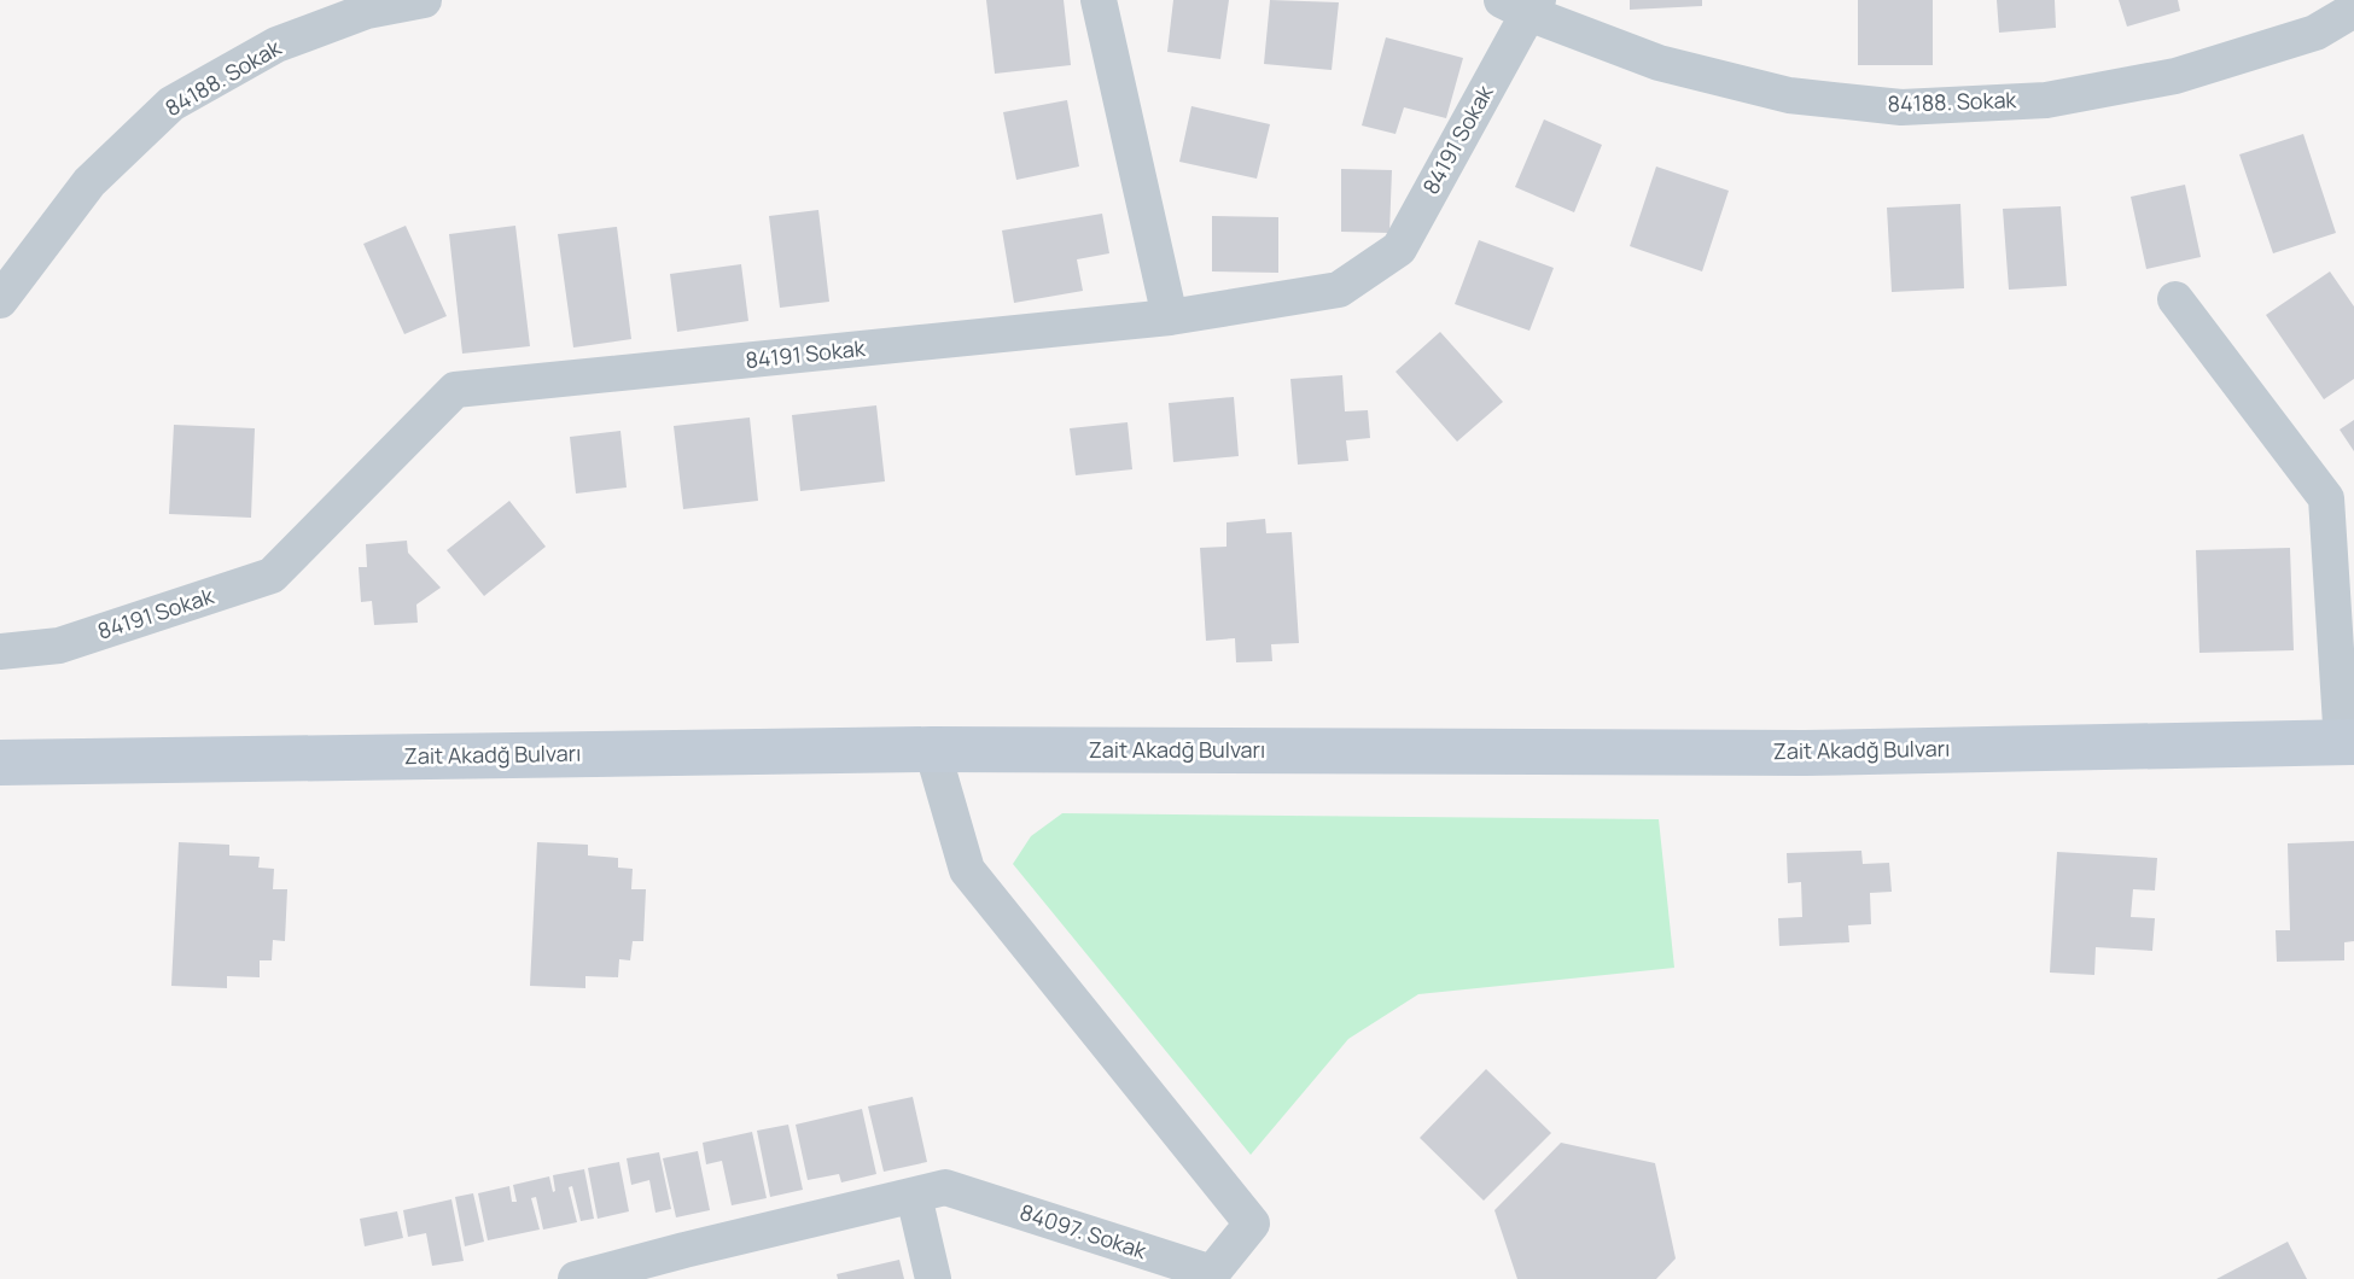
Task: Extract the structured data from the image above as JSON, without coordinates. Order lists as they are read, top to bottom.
{
  "streets": {
    "street": [
      "84188. Sokak",
      "84191 Sokak",
      "Zait Akadğ Bulvarı",
      "84097. Sokak"
    ]
  },
  "crossings": [
    ["84188. Sokak", "84191 Sokak"],
    ["Zait Akadğ Bulvarı", "84097. Sokak"]
  ]
}
